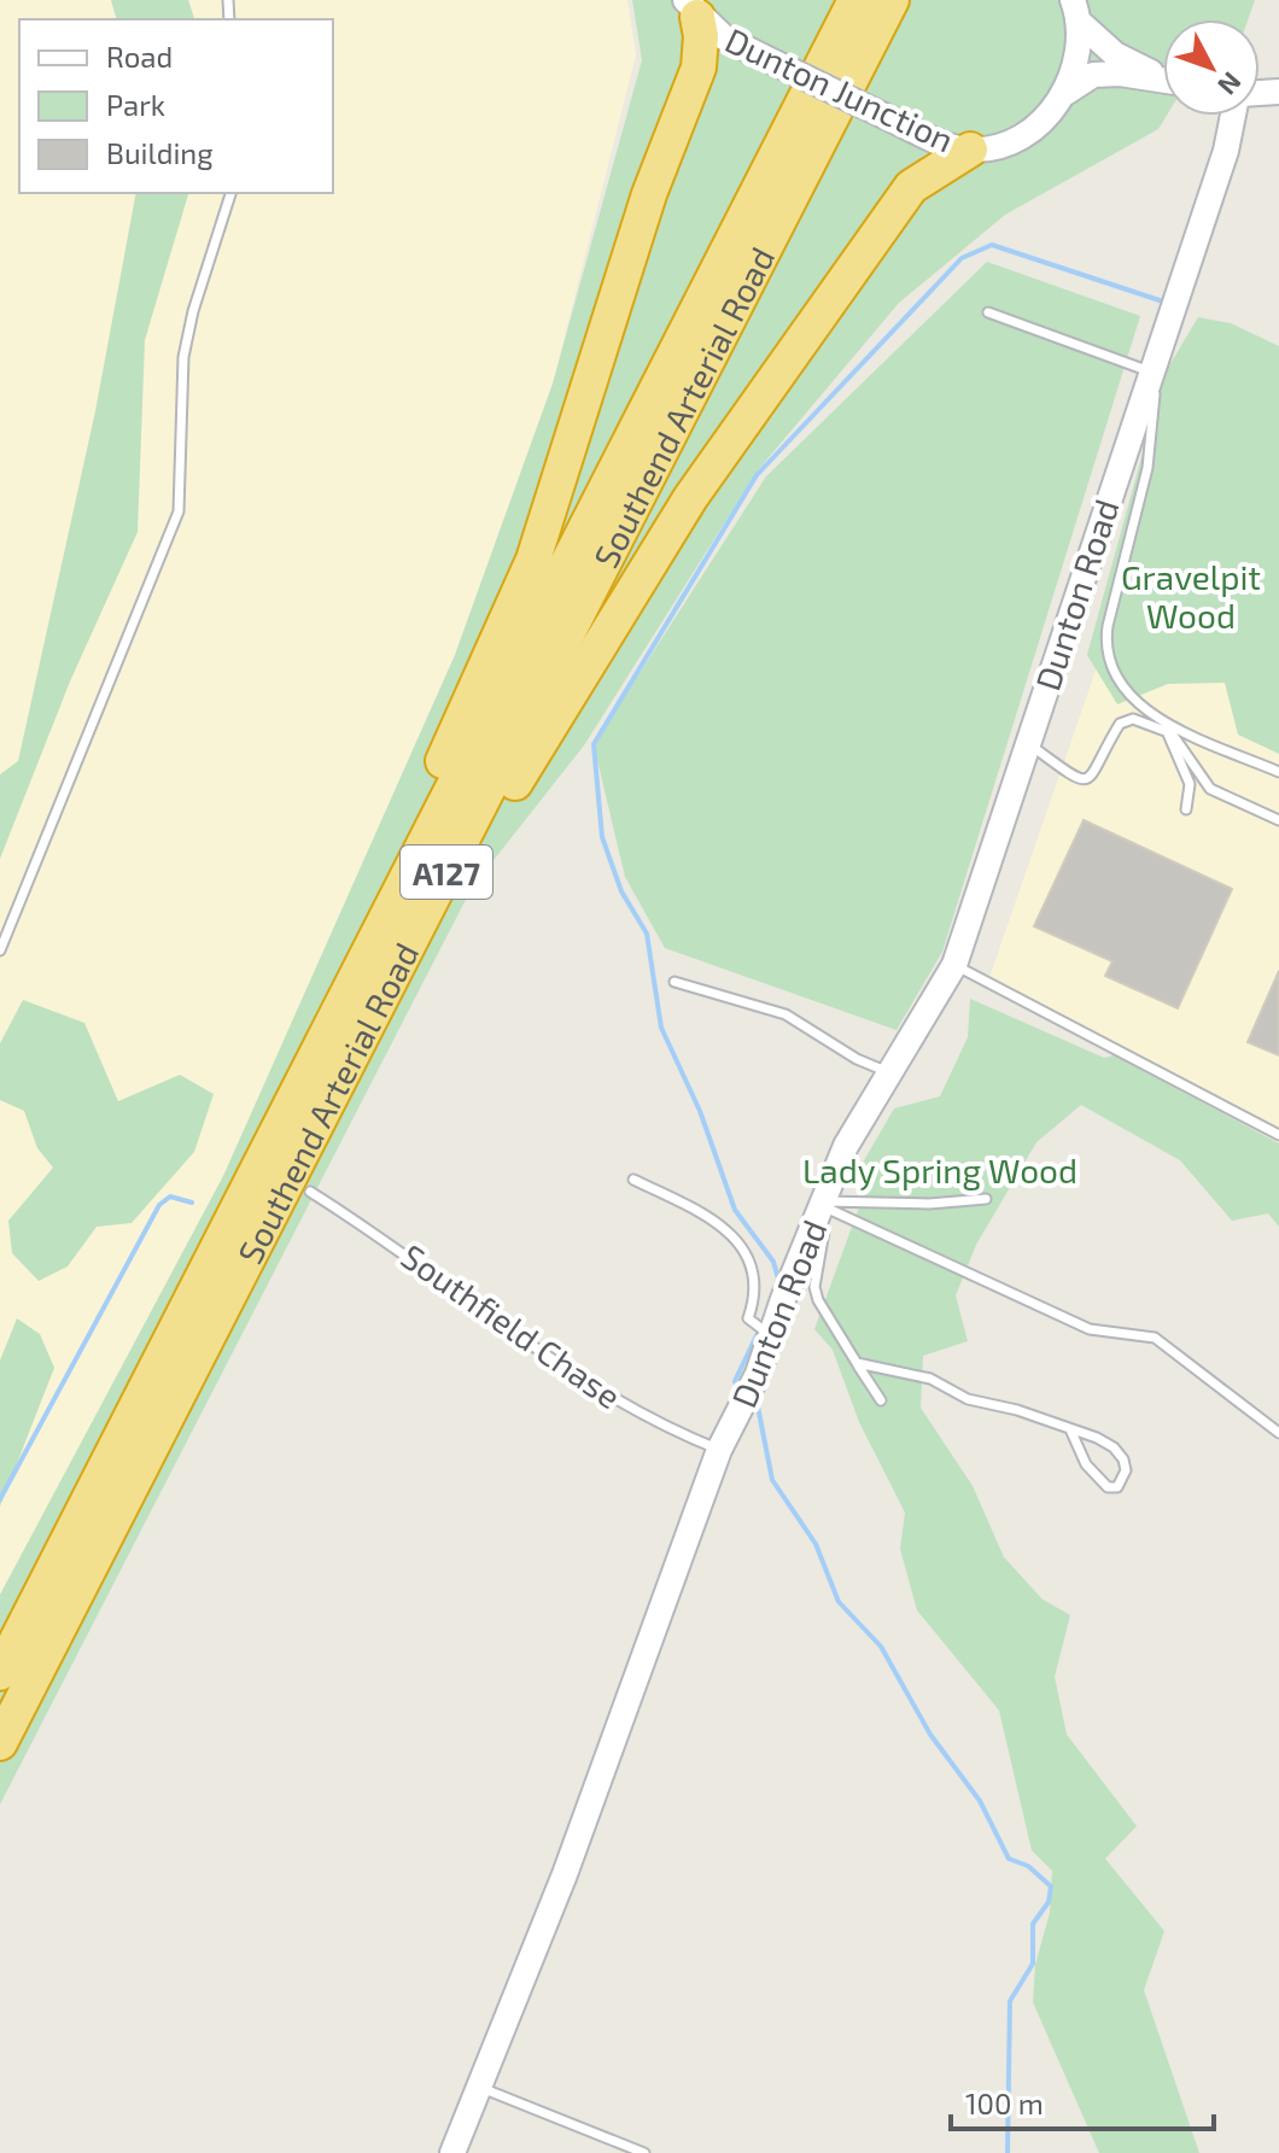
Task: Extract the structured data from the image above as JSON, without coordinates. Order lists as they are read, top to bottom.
{
  "streets": {
    "highway": ["Southend Arterial Road", "A127"],
    "street": ["Dunton Junction", "Dunton Road"],
    "lane": ["Southfield Chase"]
  },
  "crossings": [
    ["Southend Arterial Road", "Southfield Chase"],
    ["Dunton Road", "Southfield Chase"]
  ],
  "parks": ["Gravelpit Wood", "Lady Spring Wood"],
  "legend": ["Road", "Park", "Building"],
  "scale_bar": "100 m",
  "north": "bottom right"
}
